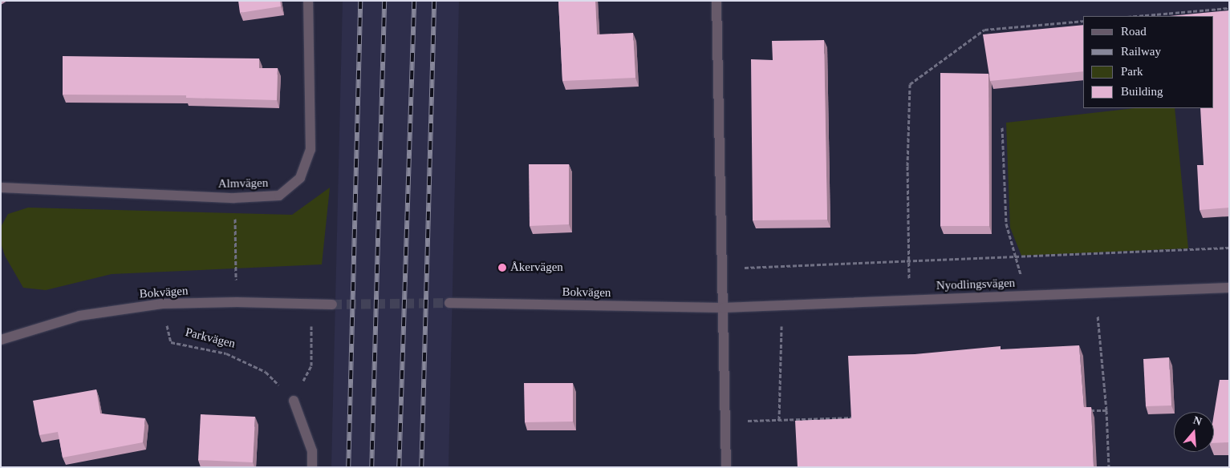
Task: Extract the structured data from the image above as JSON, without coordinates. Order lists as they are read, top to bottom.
{
  "streets": {
    "street": ["Almvägen", "Nyodlingsvägen", "Bokvägen"],
    "path": ["Parkvägen"]
  },
  "crossings": [
    ["Nyodlingsvägen", "Bokvägen"],
    ["Bokvägen", "Parkvägen"]
  ],
  "places": ["Åkervägen"],
  "legend": [
    "Road",
    "Railway",
    "Park",
    "Building"
  ],
  "north": "top"
}
